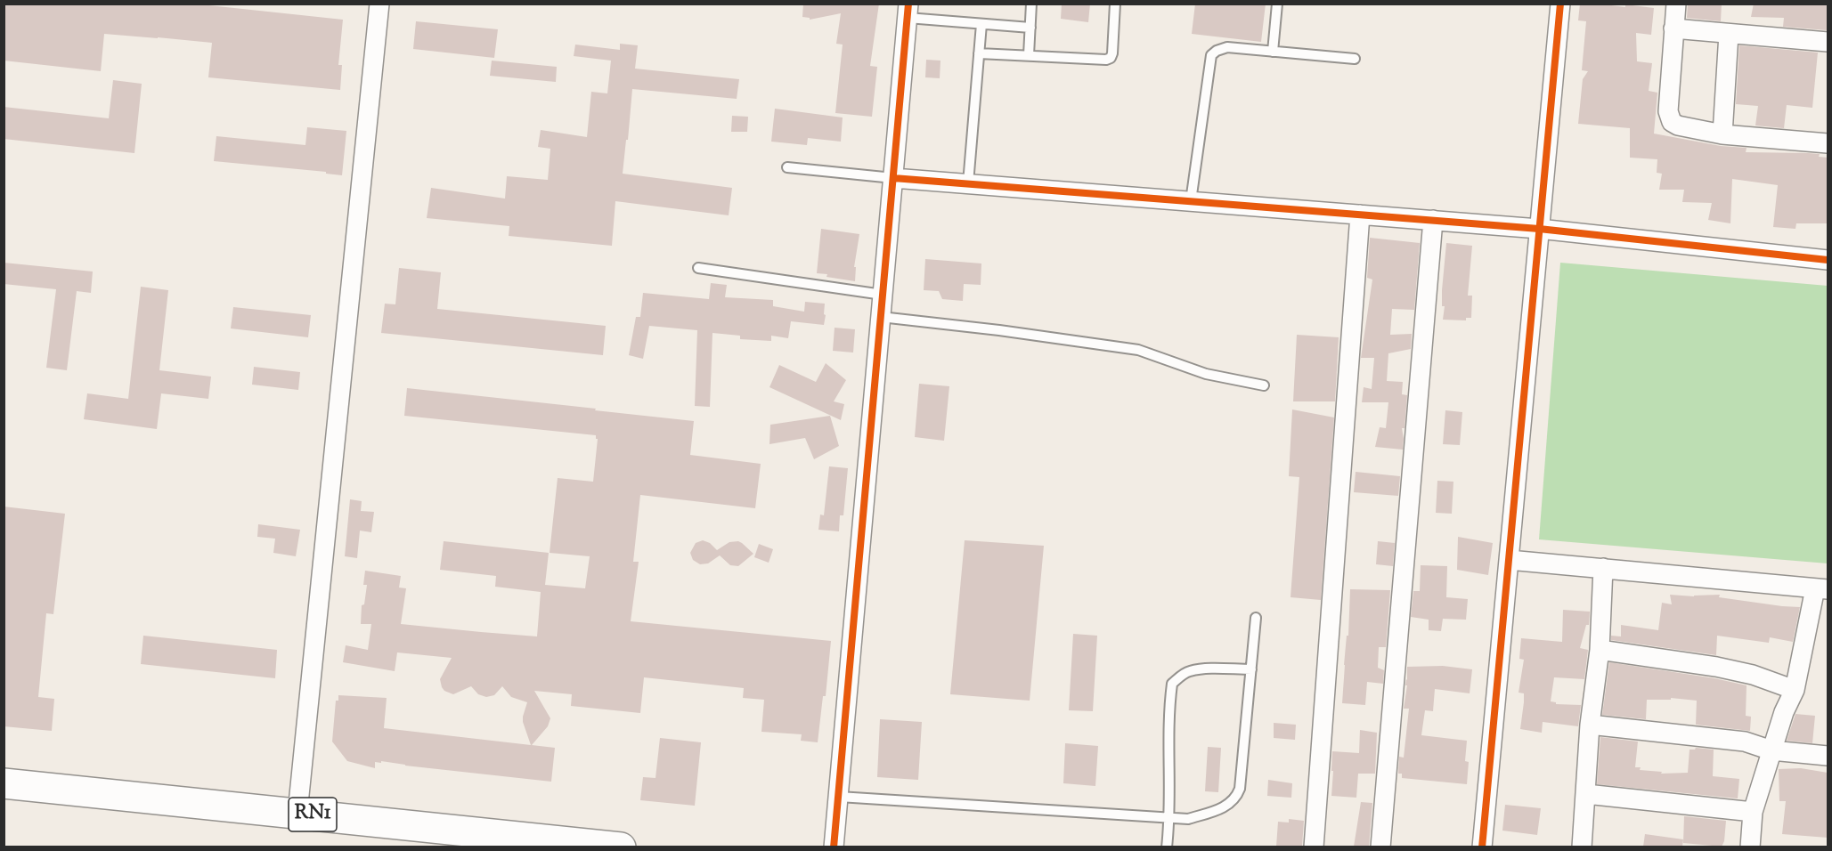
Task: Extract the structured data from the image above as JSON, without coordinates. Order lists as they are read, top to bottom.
{
  "streets": {
    "highway": ["RN1"]
  }
}
